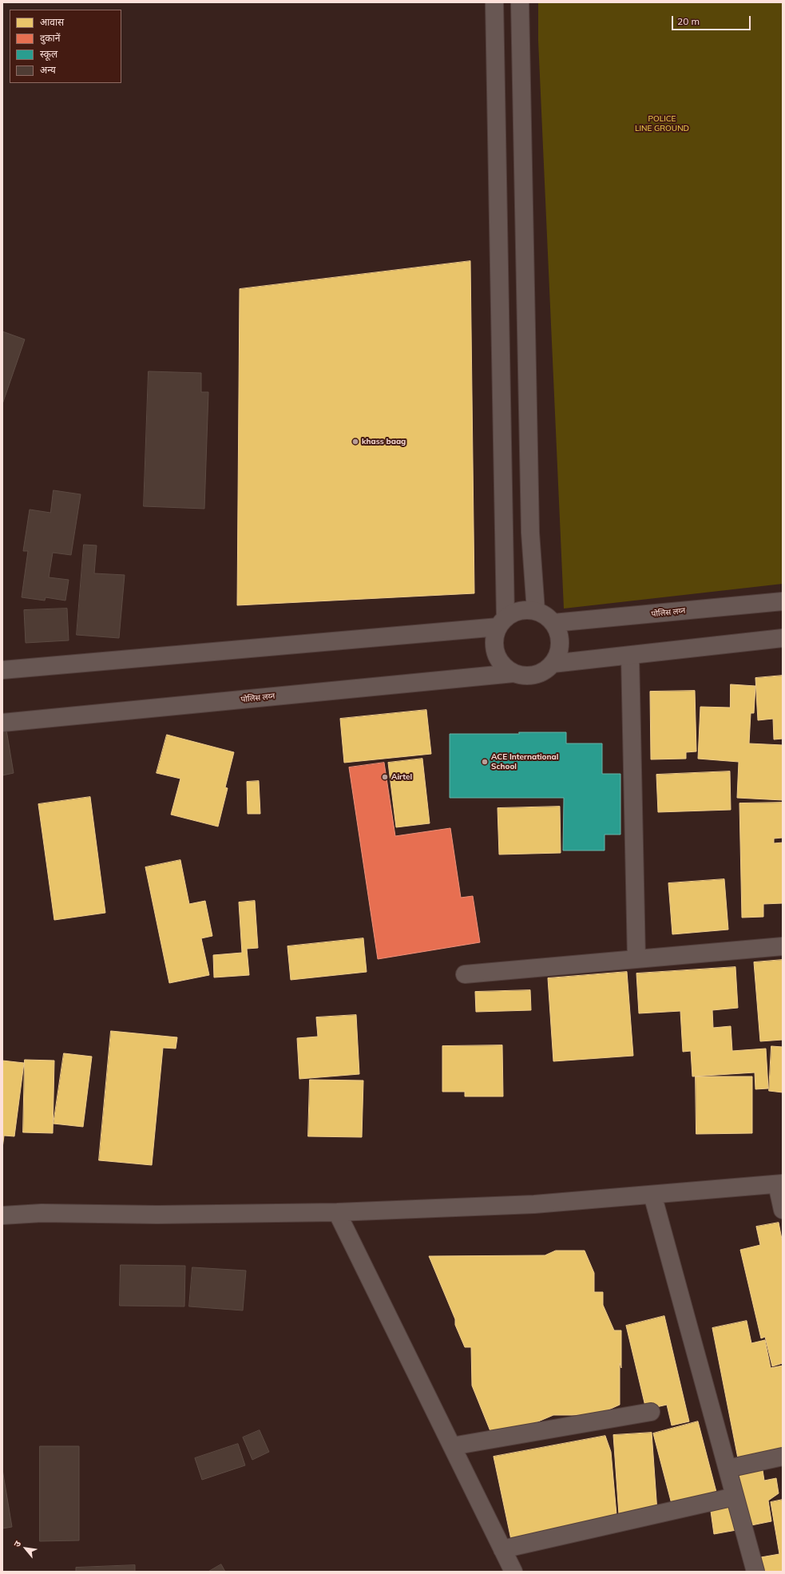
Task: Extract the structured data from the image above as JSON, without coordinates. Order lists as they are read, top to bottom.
{
  "streets": {
    "street": ["पोलिस लय्न"]
  },
  "parks": ["POLICE LINE GROUND"],
  "places": ["khass baag", "ACE International School", "Airtel"],
  "legend": [
    "आवास",
    "दुकानें",
    "स्कूल",
    "अन्य"
  ],
  "scale_bar": "20 m",
  "north": "top left"
}
